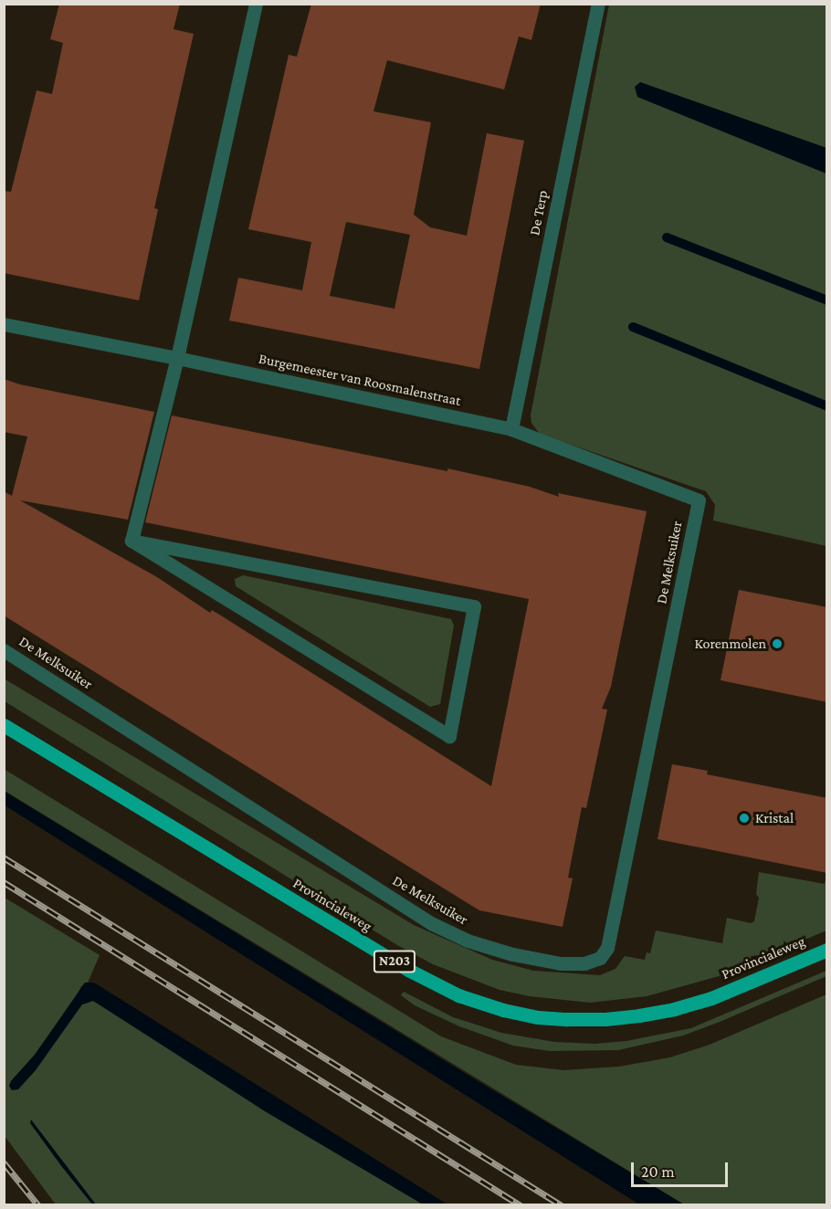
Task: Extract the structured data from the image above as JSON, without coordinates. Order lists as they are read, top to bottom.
{
  "streets": {
    "main road": ["Provincialeweg", "N203"],
    "street": ["De Terp", "Burgemeester van Roosmalenstraat", "De Melksuiker"]
  },
  "crossings": [
    ["De Terp", "Burgemeester van Roosmalenstraat"],
    ["Burgemeester van Roosmalenstraat", "De Melksuiker"]
  ],
  "places": ["Korenmolen", "Kristal"],
  "scale_bar": "20 m"
}
